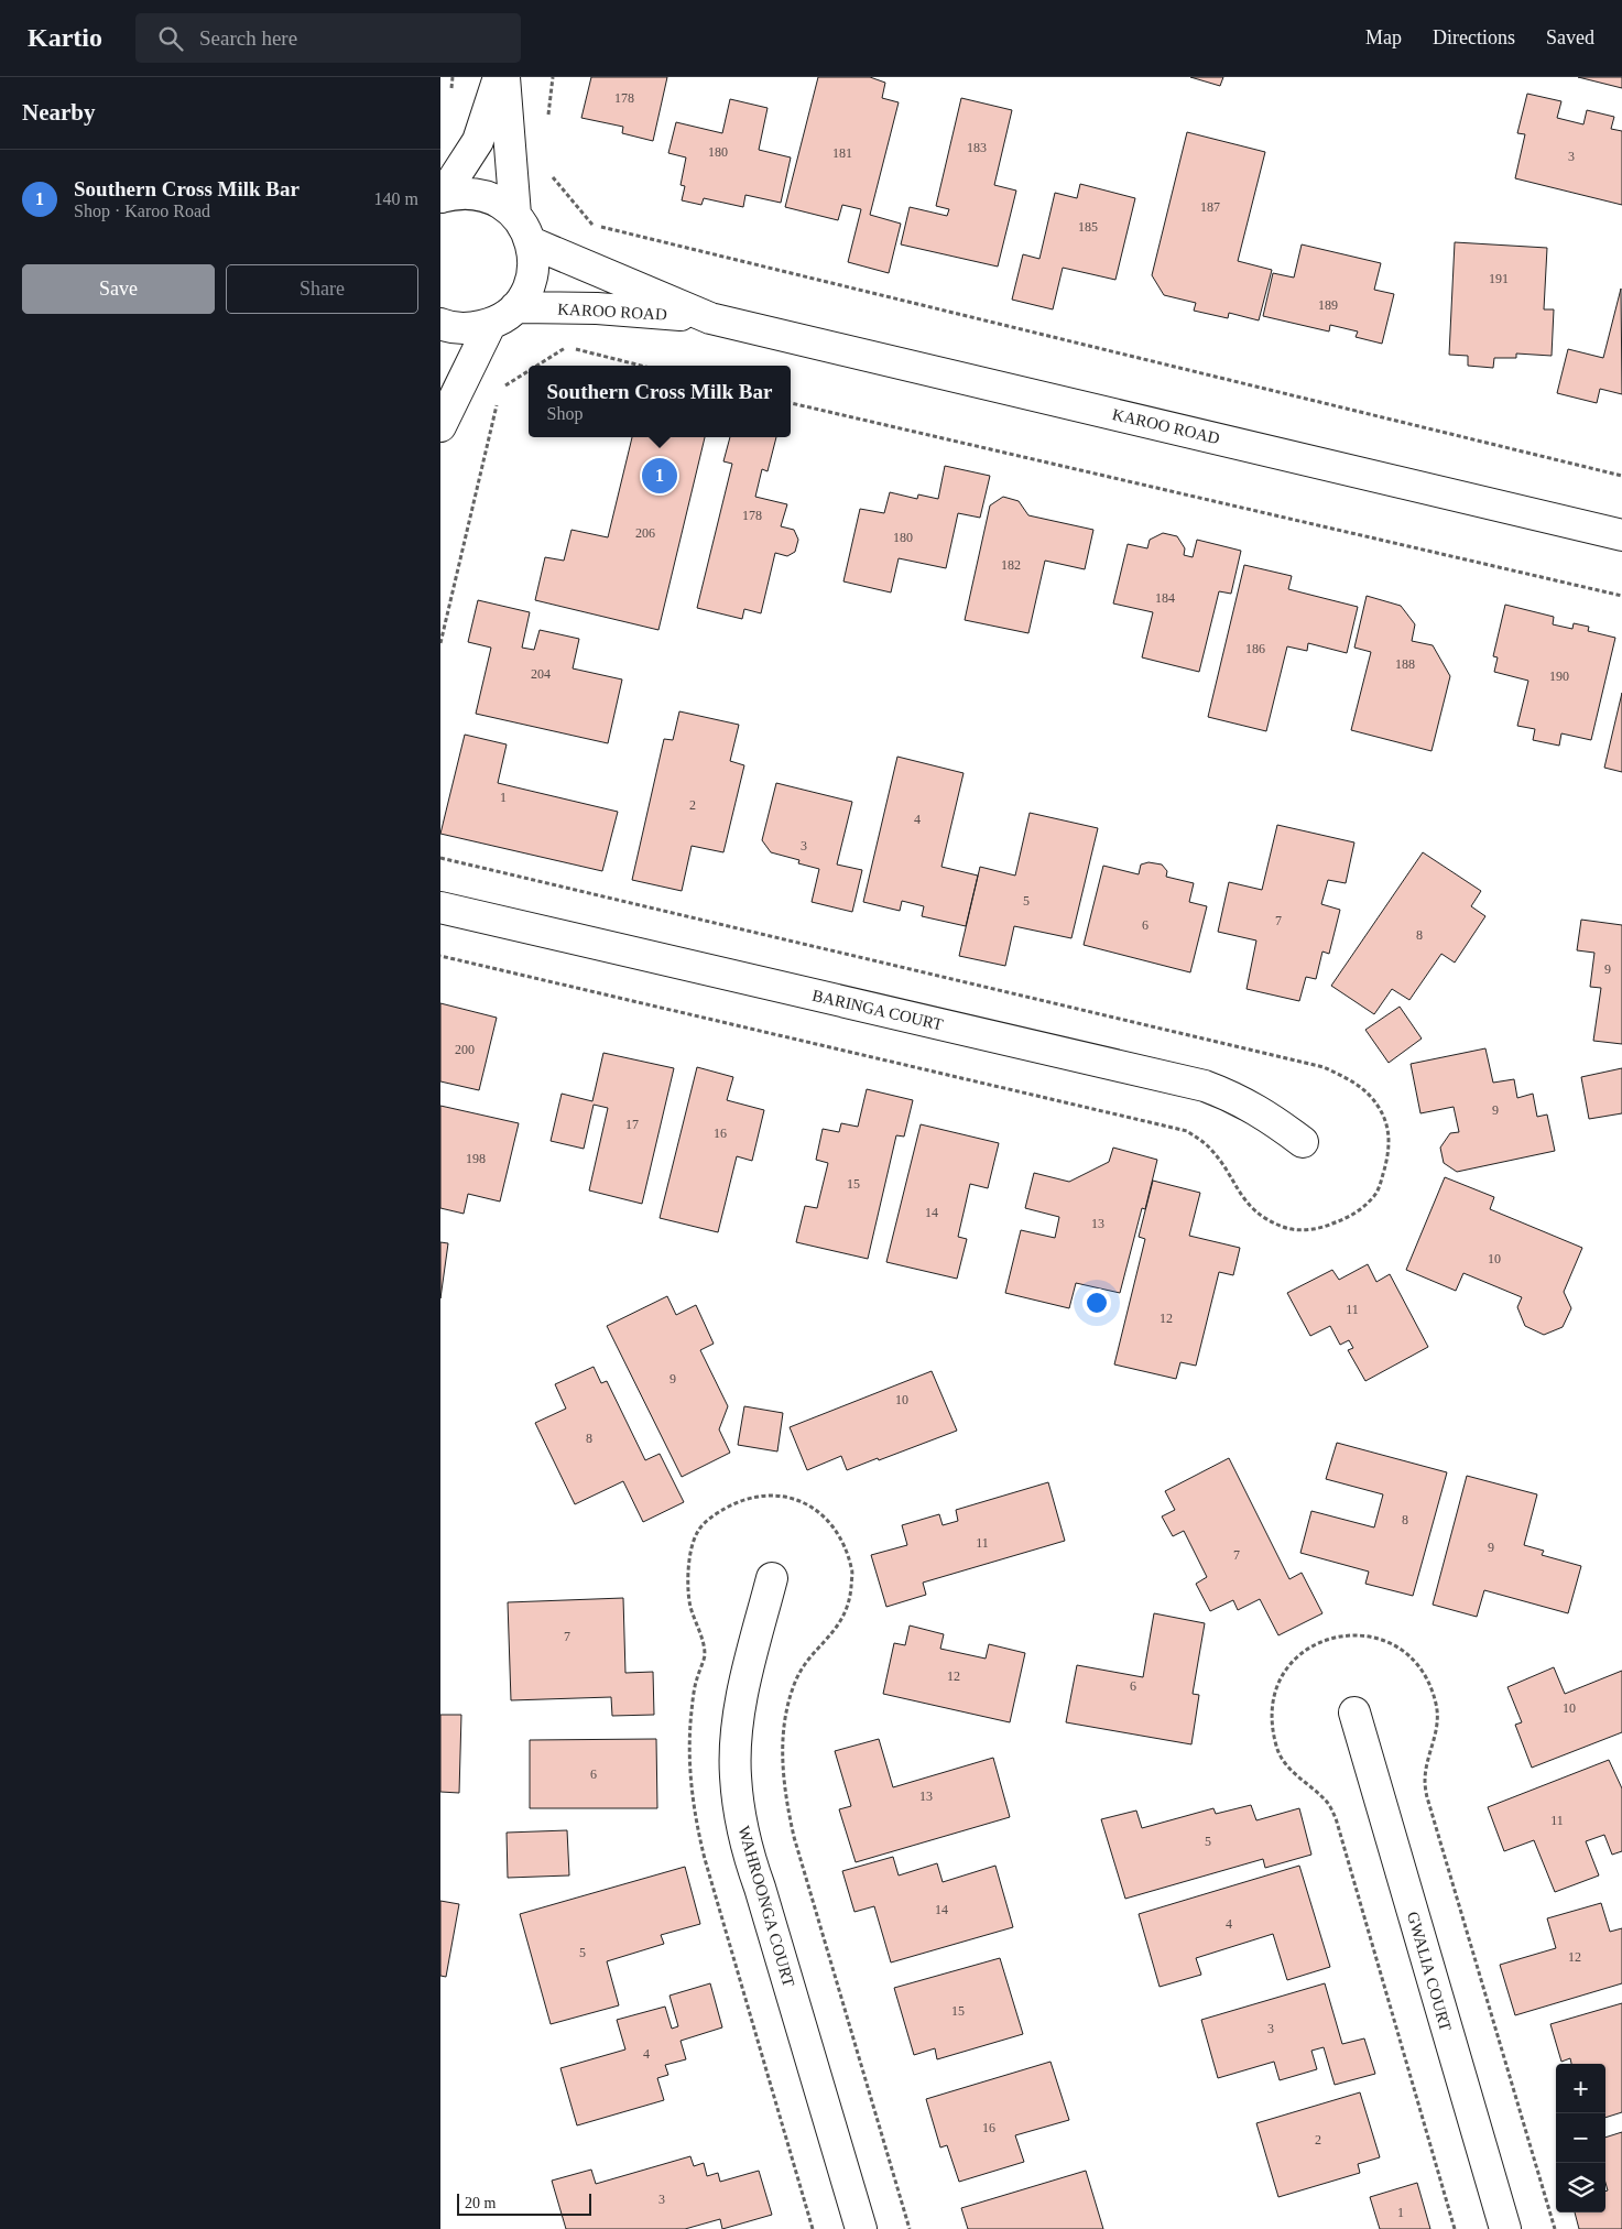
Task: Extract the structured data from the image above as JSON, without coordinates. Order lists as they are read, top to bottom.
{
  "streets": {
    "street": [
      "KAROO ROAD",
      "BARINGA COURT",
      "WAHROONGA COURT",
      "GWALIA COURT"
    ]
  },
  "house_numbers": [
    "178",
    "183",
    "180",
    "181",
    "3",
    "187",
    "185",
    "191",
    "189",
    "178",
    "206",
    "180",
    "182",
    "184",
    "186",
    "188",
    "204",
    "190",
    "1",
    "2",
    "4",
    "3",
    "5",
    "7",
    "6",
    "8",
    "9",
    "200",
    "9",
    "17",
    "16",
    "198",
    "15",
    "14",
    "13",
    "10",
    "11",
    "12",
    "9",
    "10",
    "8",
    "8",
    "11",
    "9",
    "7",
    "7",
    "12",
    "6",
    "10",
    "6",
    "13",
    "11",
    "5",
    "14",
    "4",
    "5",
    "12",
    "15",
    "3",
    "4",
    "16",
    "2",
    "3",
    "1"
  ],
  "scale_bar": "20 m",
  "page": {
    "header": "Kartio",
    "search": "Search here",
    "nav": ["Map", "Directions", "Saved"],
    "heading": "Nearby",
    "list": [
      {
        "mark": "1",
        "name": "Southern Cross Milk Bar",
        "note": "Shop · Karoo Road",
        "value": "140 m"
      }
    ],
    "buttons": ["Save", "Share"],
    "popup": ["Southern Cross Milk Bar", "Shop"],
    "pins": "1",
    "map_buttons": ["+", "−"],
    "scale": "20 m"
  }
}
